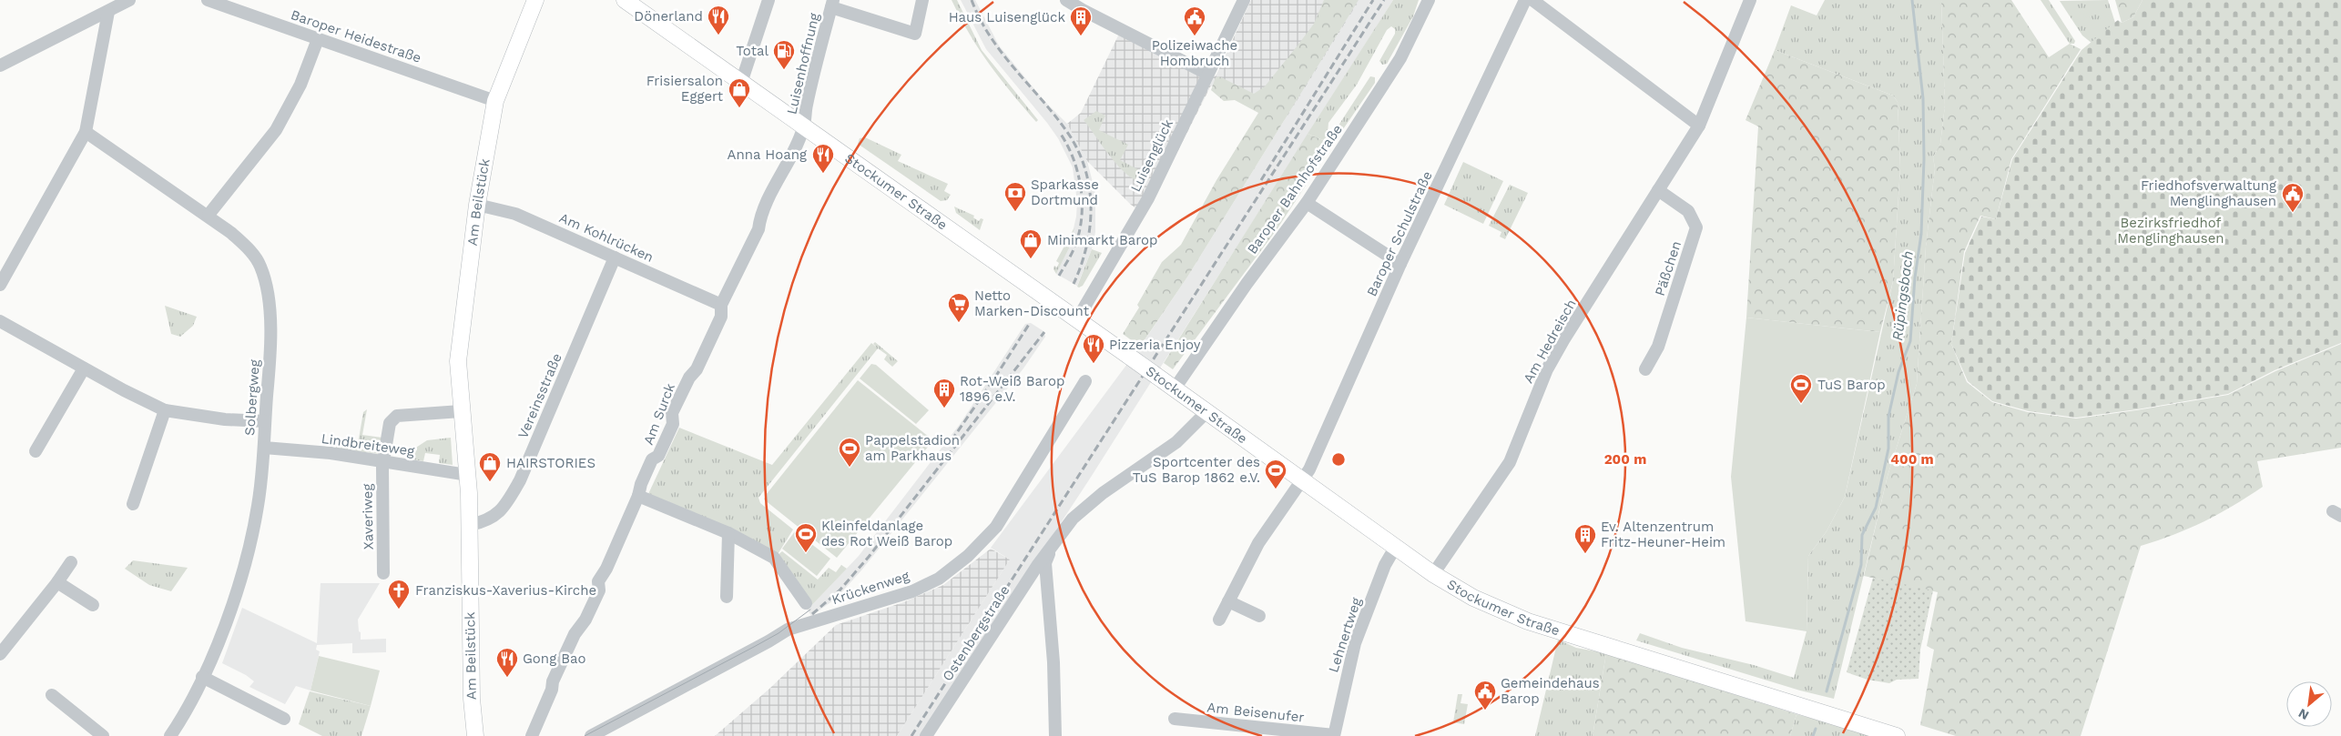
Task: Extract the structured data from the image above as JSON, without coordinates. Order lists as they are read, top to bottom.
{
  "streets": {
    "main road": ["Stockumer Straße", "Am Beilstück"],
    "street": [
      "Baroper Heidestraße",
      "Luisenhoffnung",
      "Luisenglück",
      "Baroper Bahnhofstraße",
      "Baroper Schulstraße",
      "Am Kohlrücken",
      "Päßchen",
      "Am Hedreisch",
      "Vereinsstraße",
      "Solbergweg",
      "Am Surck",
      "Lindbreiteweg",
      "Xaveriweg",
      "Krückenweg",
      "Ostenbergstraße",
      "Lehnertweg",
      "Am Beisenufer"
    ]
  },
  "crossings": [
    ["Baroper Heidestraße", "Am Beilstück"],
    ["Luisenhoffnung", "Stockumer Straße"],
    ["Luisenhoffnung", "Am Surck"],
    ["Luisenglück", "Stockumer Straße"],
    ["Baroper Bahnhofstraße", "Stockumer Straße"],
    ["Stockumer Straße", "Baroper Schulstraße"],
    ["Stockumer Straße", "Am Hedreisch"],
    ["Stockumer Straße", "Am Surck"],
    ["Stockumer Straße", "Ostenbergstraße"],
    ["Stockumer Straße", "Lehnertweg"],
    ["Am Beilstück", "Am Kohlrücken"],
    ["Am Beilstück", "Vereinsstraße"],
    ["Am Beilstück", "Lindbreiteweg"],
    ["Am Kohlrücken", "Vereinsstraße"],
    ["Am Kohlrücken", "Am Surck"],
    ["Päßchen", "Am Hedreisch"],
    ["Solbergweg", "Lindbreiteweg"],
    ["Lindbreiteweg", "Xaveriweg"],
    ["Lehnertweg", "Am Beisenufer"]
  ],
  "water": ["Rüpingsbach"],
  "parks": ["Bezirksfriedhof Menglinghausen"],
  "places": {
    "restaurant": [
      "Dönerland",
      "Anna Hoang",
      "Pizzeria Enjoy",
      "Gong Bao"
    ],
    "building": ["Haus Luisenglück", "Rot-Weiß Barop 1896 e.V.", "Ev. Altenzentrum Fritz-Heuner-Heim"],
    "public building": ["Polizeiwache Hombruch", "Friedhofsverwaltung Menglinghausen", "Gemeindehaus Barop"],
    "fuel station": ["Total"],
    "shop": ["Frisiersalon Eggert", "Minimarkt Barop", "HAIRSTORIES"],
    "bank": ["Sparkasse Dortmund"],
    "supermarket": ["Netto Marken-Discount"],
    "sports": [
      "TuS Barop",
      "Pappelstadion am Parkhaus",
      "Sportcenter des TuS Barop 1862 e.V.",
      "Kleinfeldanlage des Rot Weiß Barop"
    ],
    "church": ["Franziskus-Xaverius-Kirche"]
  },
  "north": "bottom left",
  "rings": ["200 m", "400 m"]
}
